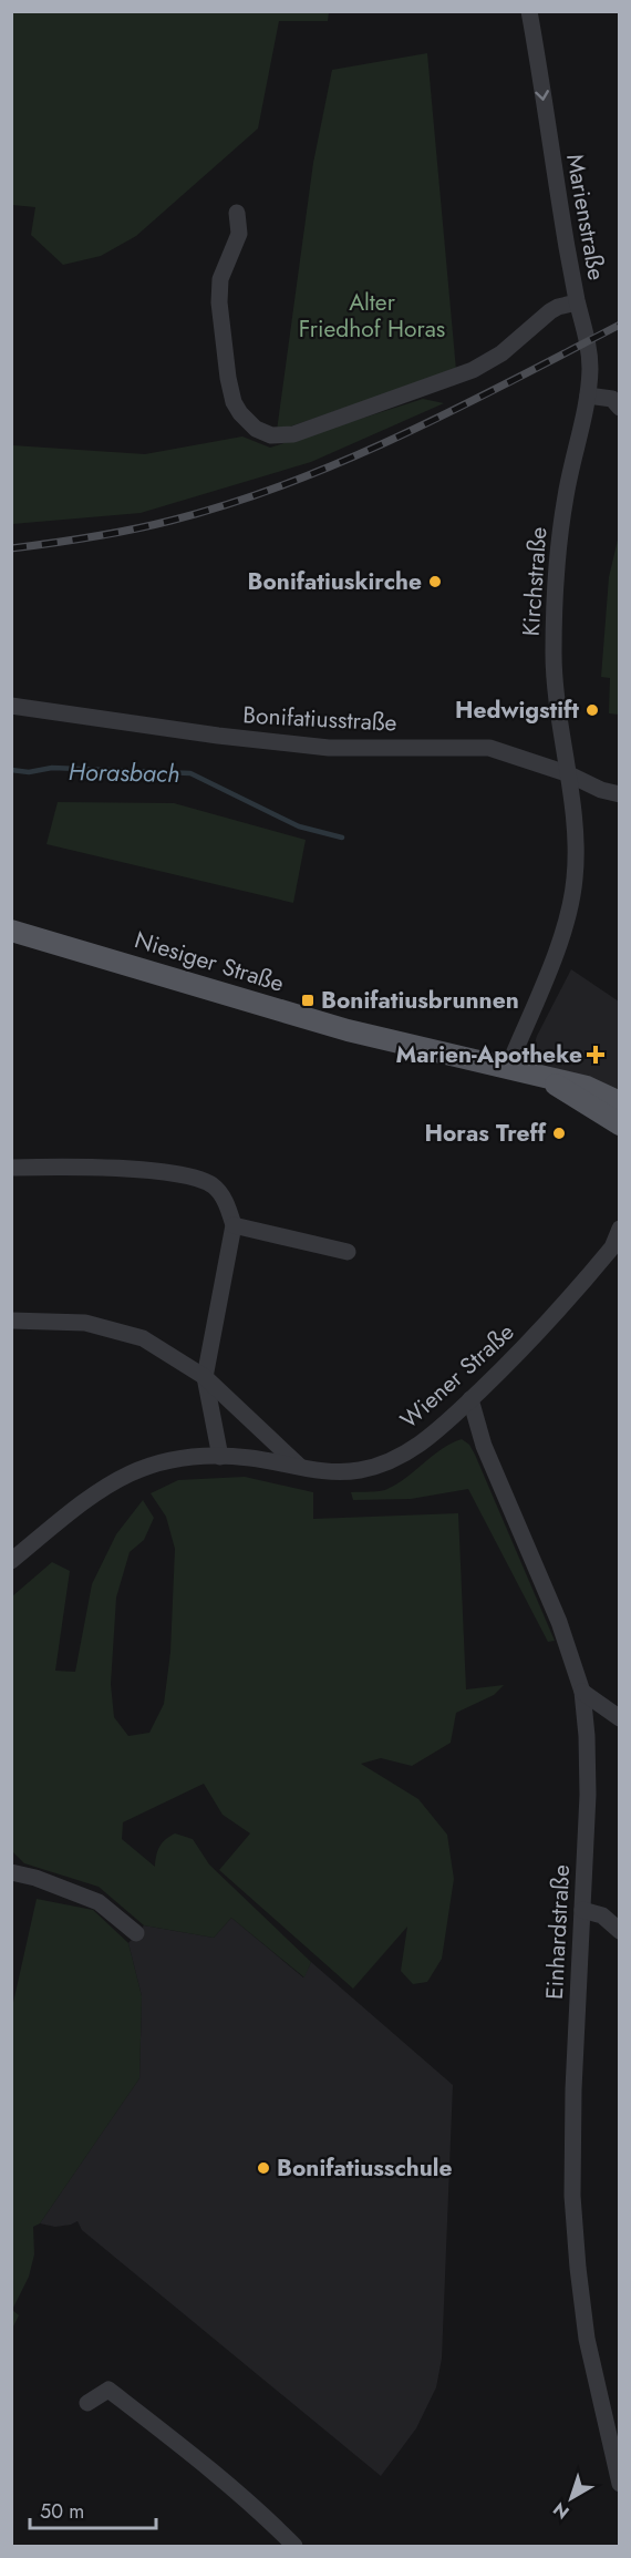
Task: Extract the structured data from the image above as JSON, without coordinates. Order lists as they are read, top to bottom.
{
  "streets": {
    "main road": ["Niesiger Straße"],
    "street": [
      "Marienstraße",
      "Kirchstraße",
      "Bonifatiusstraße",
      "Wiener Straße",
      "Einhardstraße"
    ]
  },
  "crossings": [
    ["Marienstraße", "Kirchstraße"],
    ["Kirchstraße", "Bonifatiusstraße"],
    ["Kirchstraße", "Niesiger Straße"],
    ["Wiener Straße", "Einhardstraße"]
  ],
  "one_way": ["Marienstraße"],
  "water": ["Horasbach"],
  "parks": ["Alter Friedhof Horas"],
  "places": {
    "other": [
      "Bonifatiuskirche",
      "Hedwigstift",
      "Horas Treff",
      "Bonifatiusschule"
    ],
    "transit": ["Bonifatiusbrunnen"],
    "health": ["Marien-Apotheke"]
  },
  "scale_bar": "50 m",
  "north": "bottom left"
}
